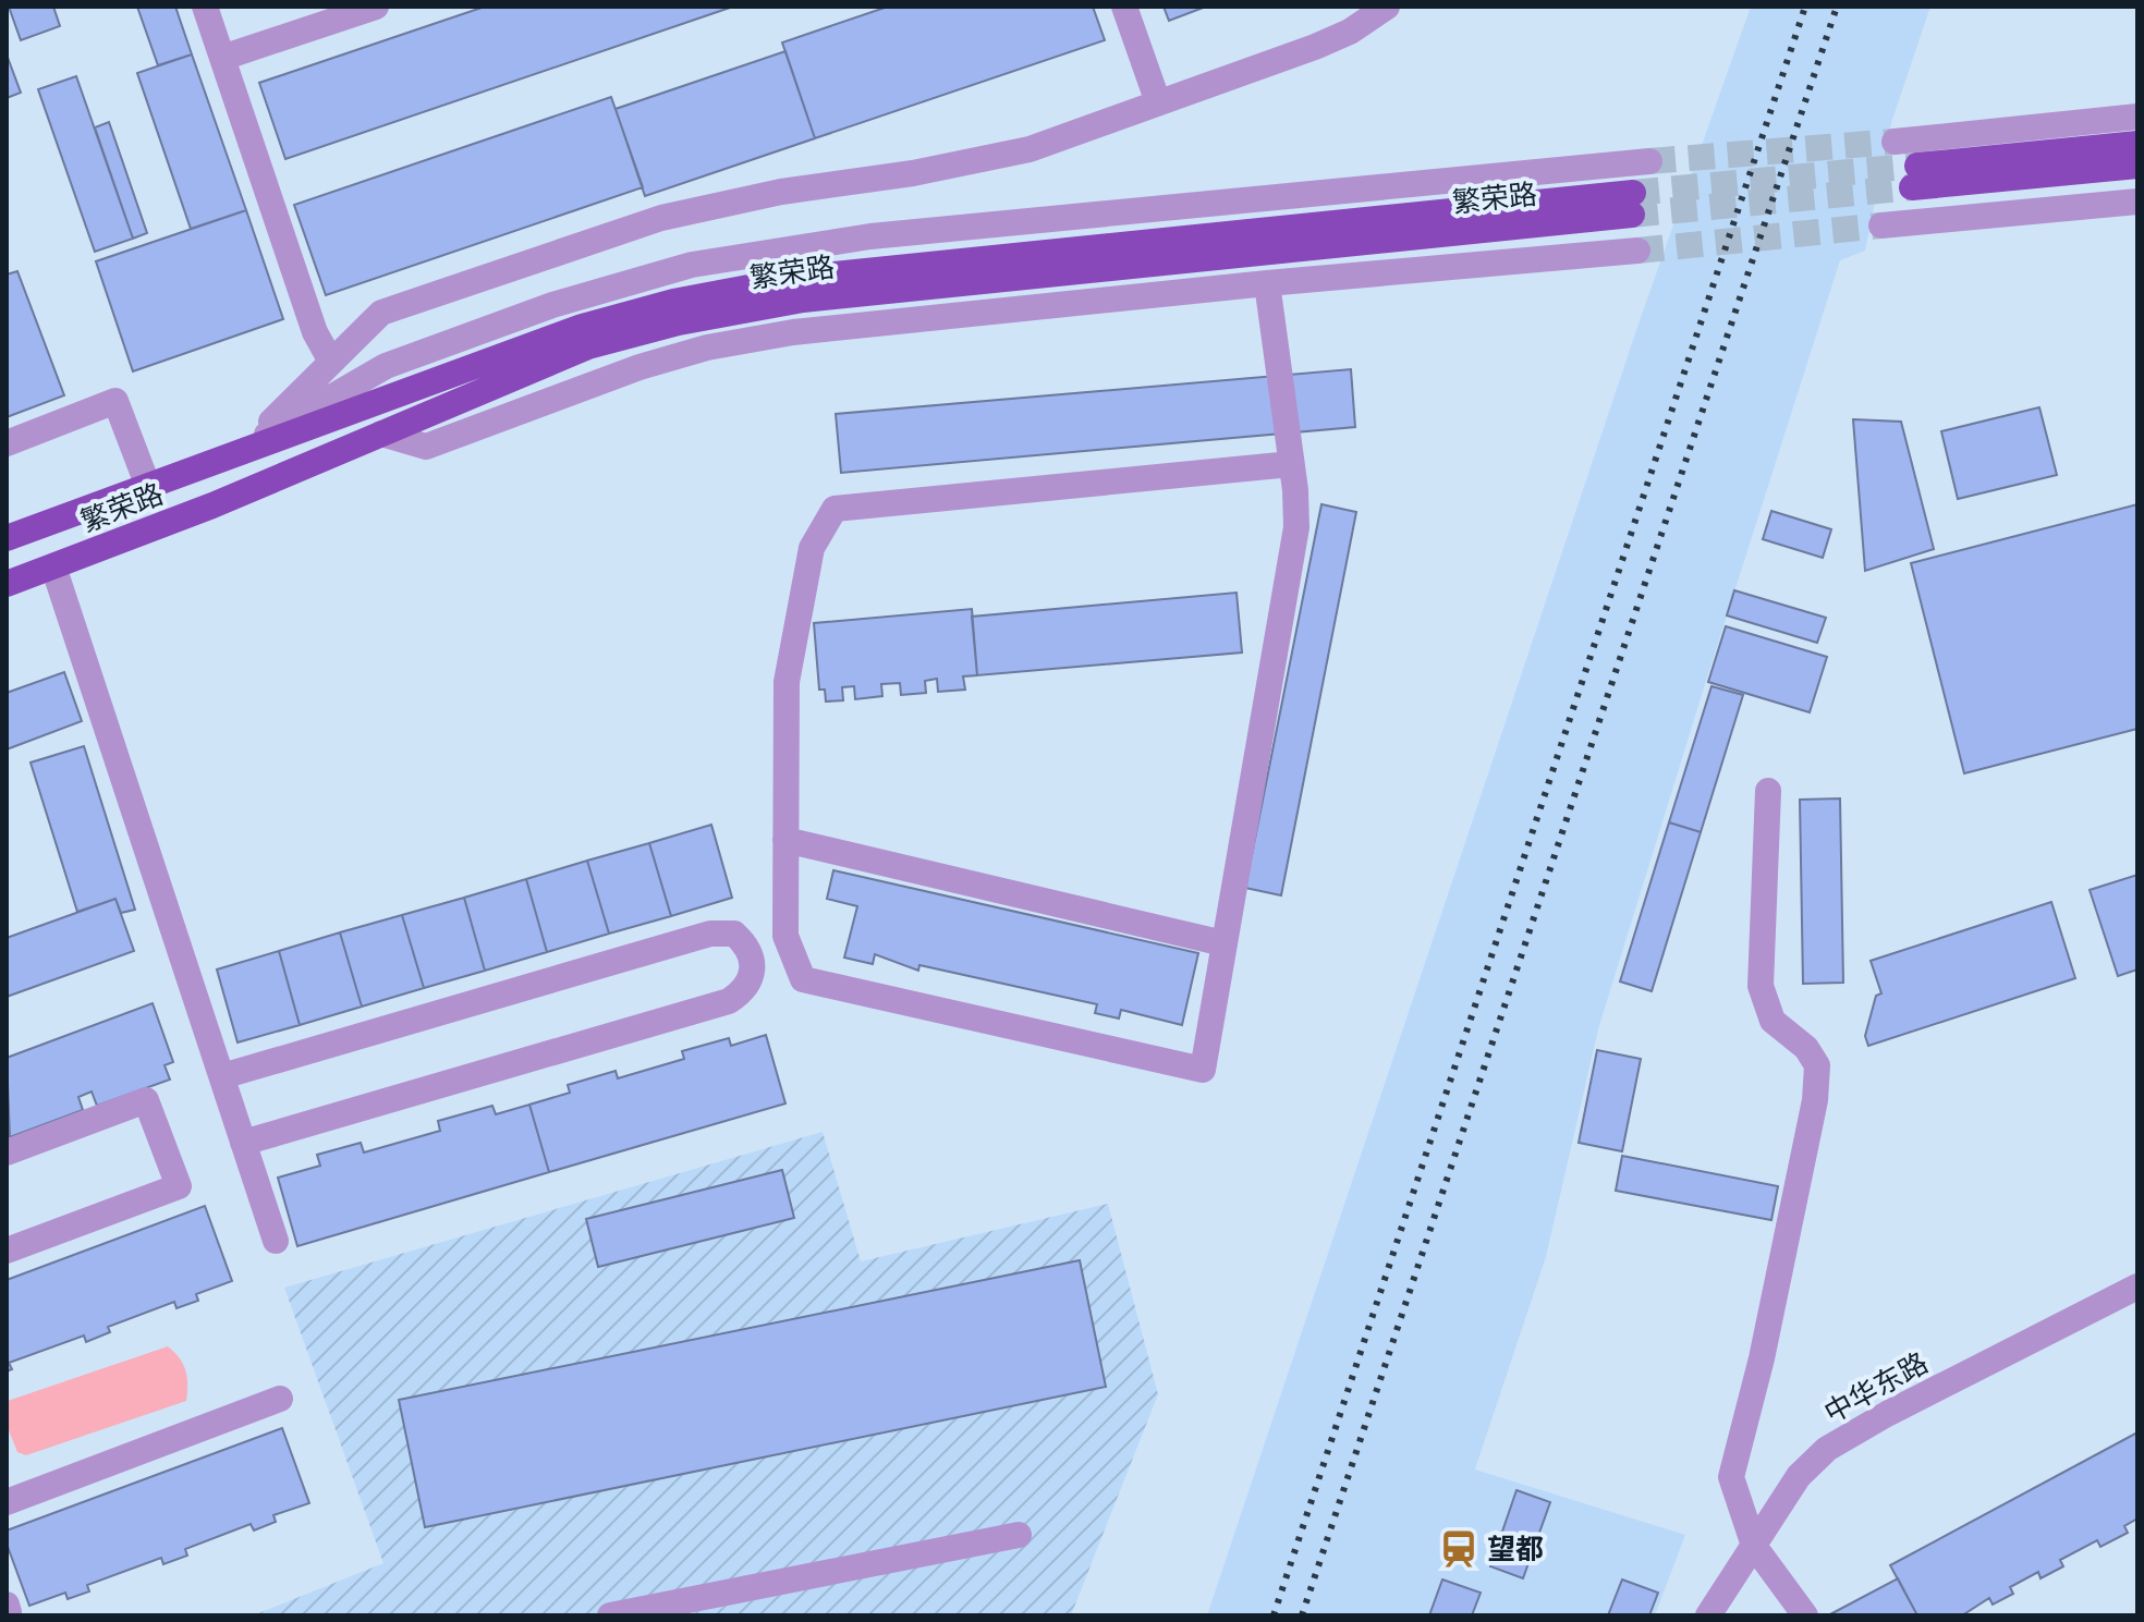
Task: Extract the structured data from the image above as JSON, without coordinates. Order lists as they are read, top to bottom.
{
  "streets": {
    "main road": ["繁荣路"],
    "street": ["中华东路"]
  },
  "places": {
    "station": ["望都"]
  }
}
